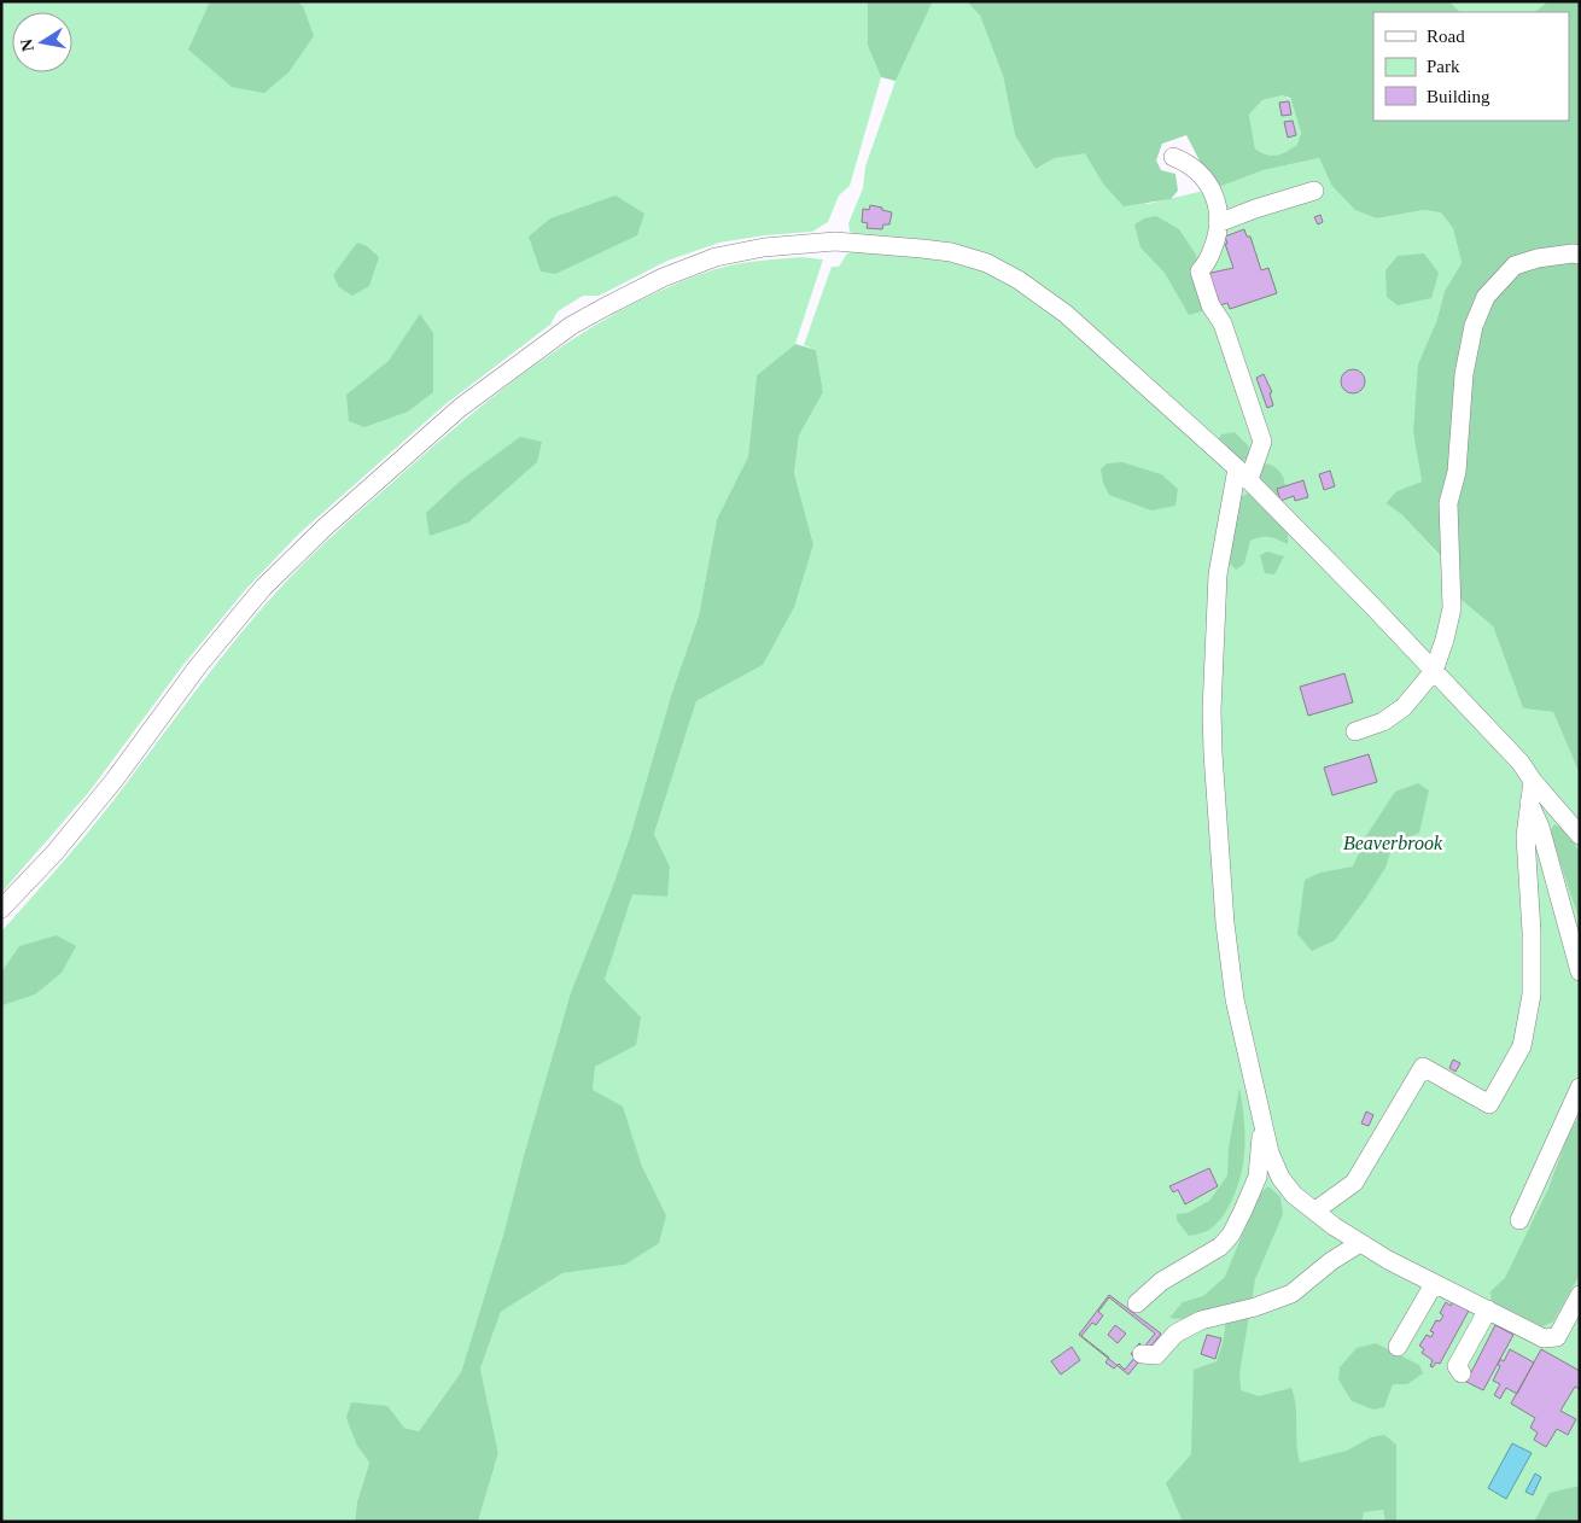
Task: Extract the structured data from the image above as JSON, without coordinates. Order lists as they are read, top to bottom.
{
  "parks": ["Beaverbrook"],
  "legend": ["Road", "Park", "Building"],
  "north": "left"
}
